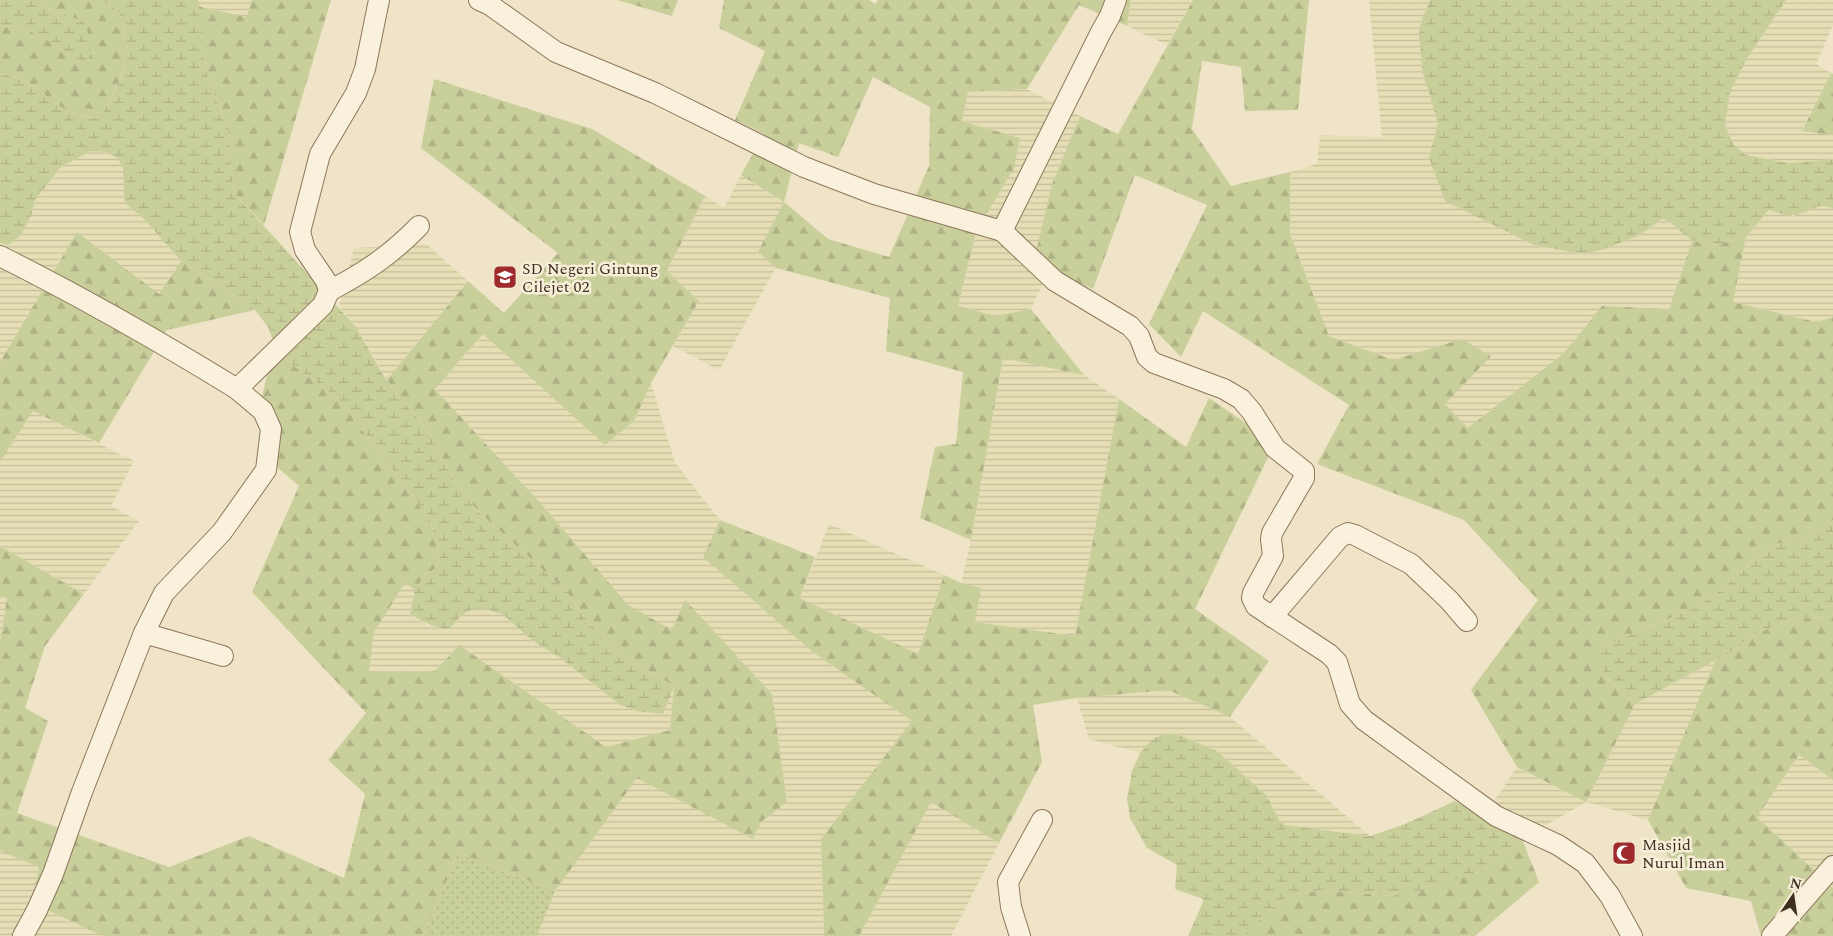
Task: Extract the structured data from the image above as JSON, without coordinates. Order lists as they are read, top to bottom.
{
  "places": {
    "school or university": ["SD Negeri Gintung Cilejet 02"],
    "mosque": ["Masjid Nurul Iman"]
  },
  "north": "top"
}
